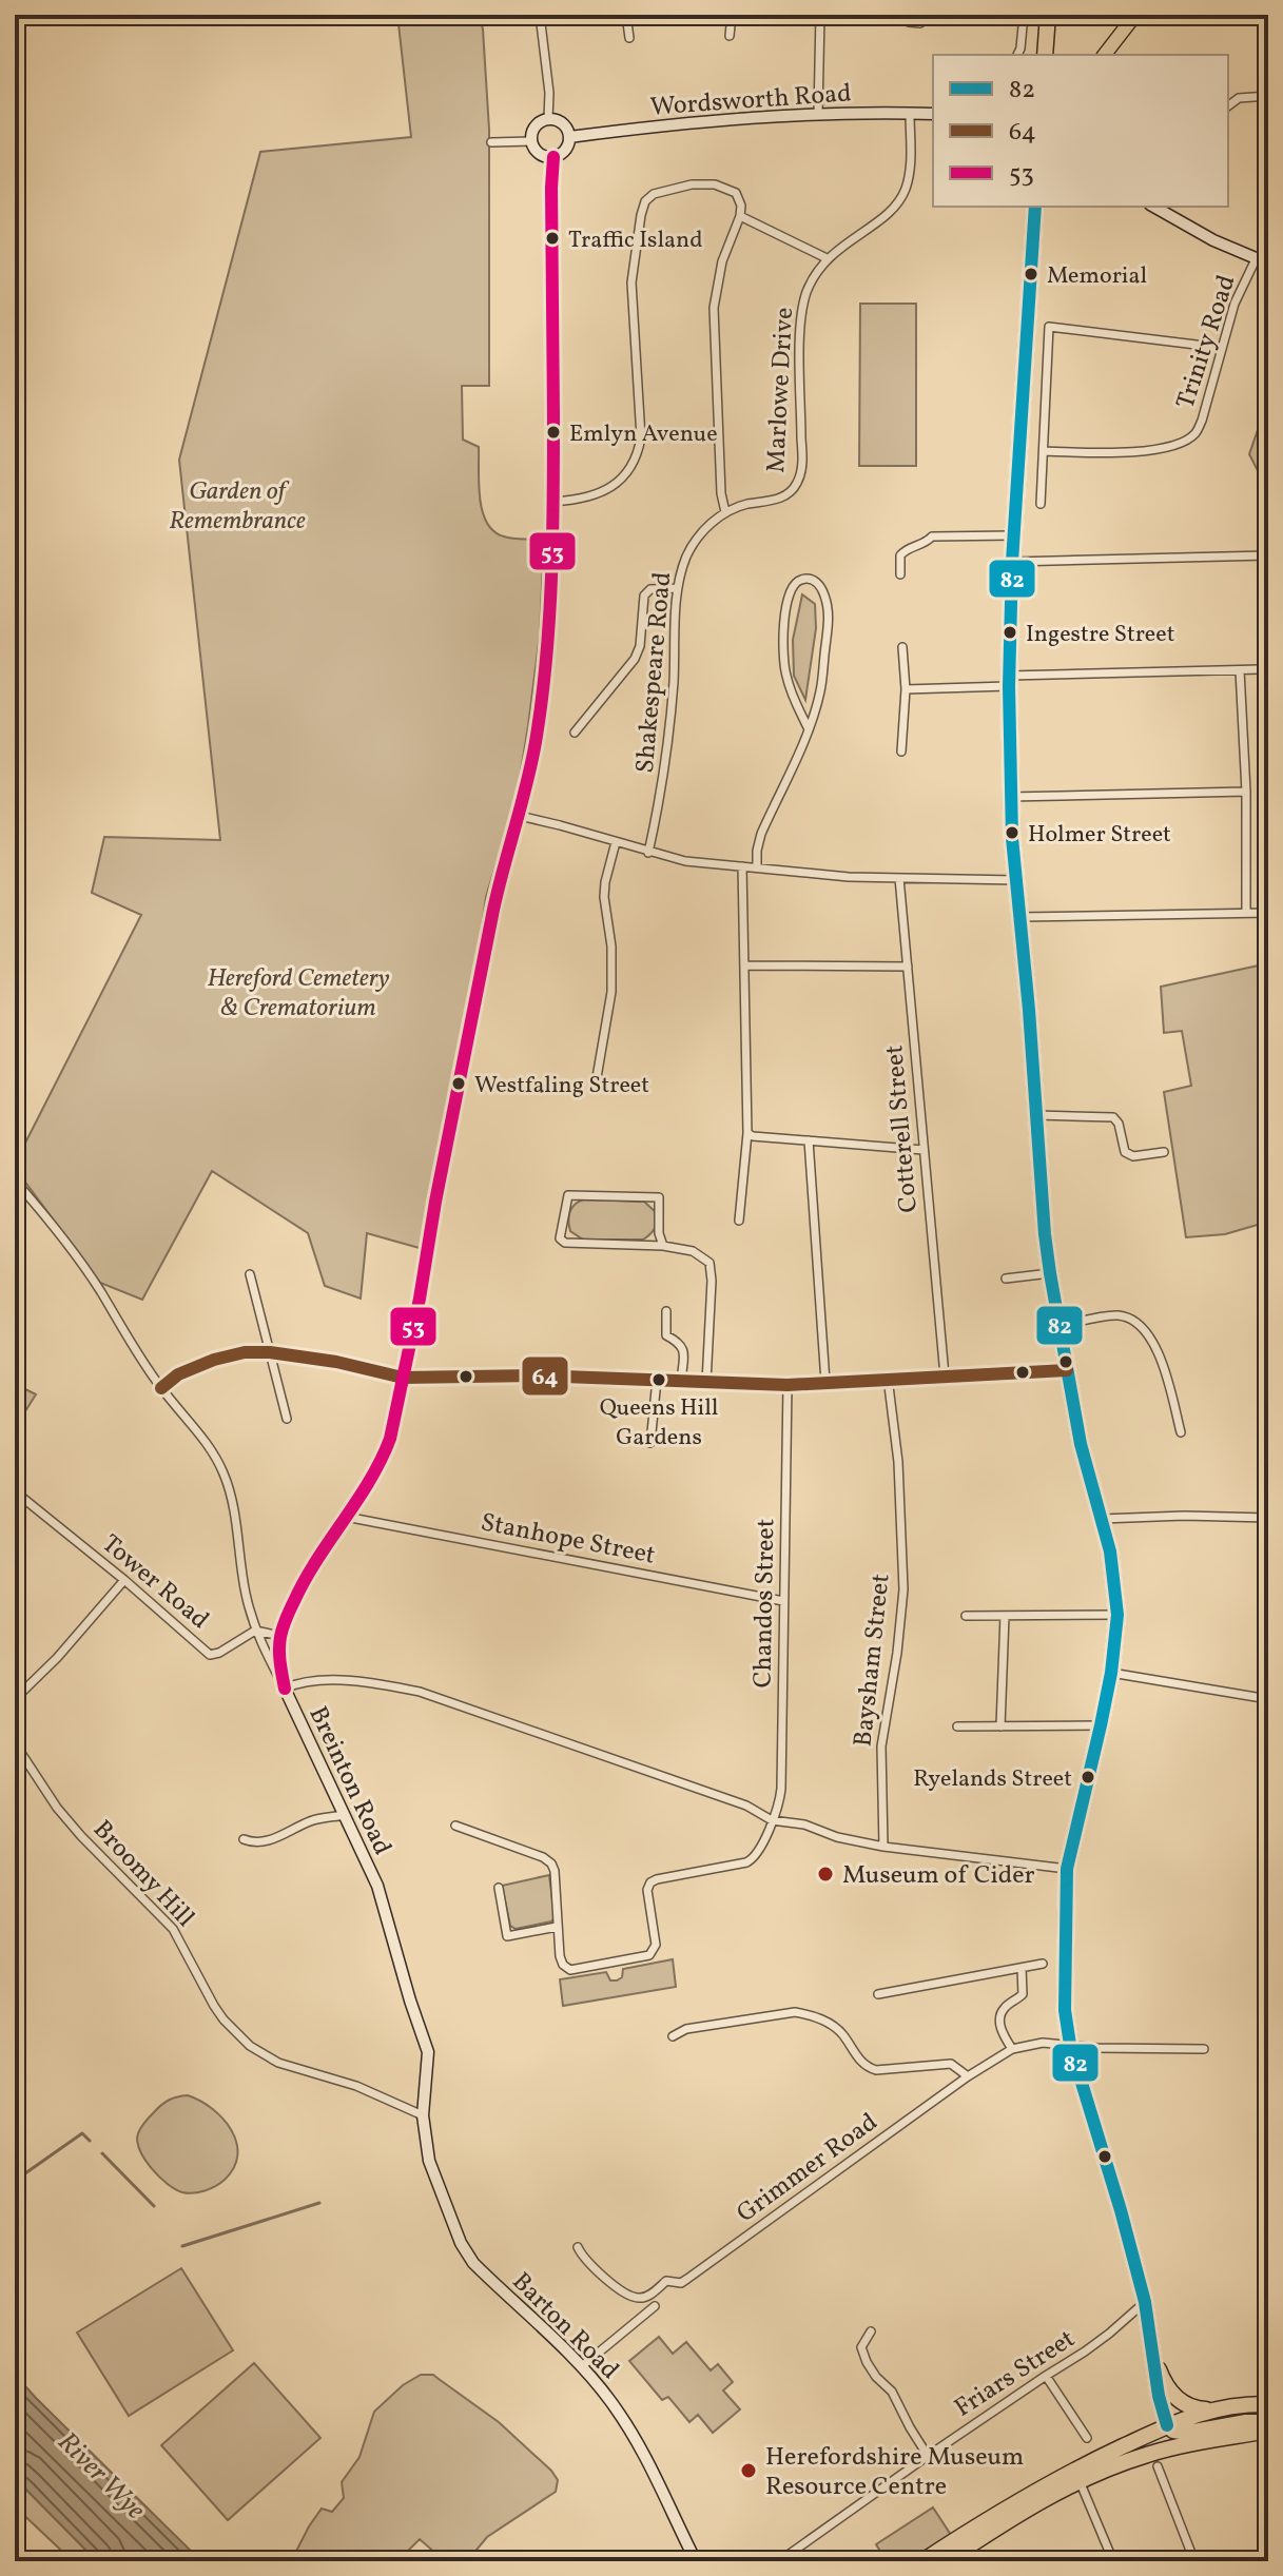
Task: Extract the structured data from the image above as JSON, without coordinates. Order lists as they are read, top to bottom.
{
  "streets": {
    "street": [
      "Wordsworth Road",
      "Trinity Road",
      "Marlowe Drive",
      "Shakespeare Road",
      "Cotterell Street",
      "Stanhope Street",
      "Tower Road",
      "Chandos Street",
      "Baysham Street",
      "Breinton Road",
      "Broomy Hill",
      "Grimmer Road",
      "Barton Road",
      "Friars Street"
    ]
  },
  "crossings": [
    ["Wordsworth Road", "Marlowe Drive"],
    ["Marlowe Drive", "Shakespeare Road"],
    ["Stanhope Street", "Chandos Street"],
    ["Tower Road", "Breinton Road"],
    ["Breinton Road", "Broomy Hill"],
    ["Breinton Road", "Barton Road"],
    ["Broomy Hill", "Barton Road"]
  ],
  "water": ["River Wye"],
  "parks": ["Garden of Remembrance", "Hereford Cemetery & Crematorium"],
  "places": [
    "Traffic Island",
    "Memorial",
    "Emlyn Avenue",
    "Ingestre Street",
    "Holmer Street",
    "Westfaling Street",
    "Queens Hill Gardens",
    "Ryelands Street",
    "Museum of Cider",
    "Herefordshire Museum Resource Centre"
  ],
  "lines": ["transit line 53", "transit line 82", "transit line 64"],
  "legend": ["82", "64", "53"]
}
